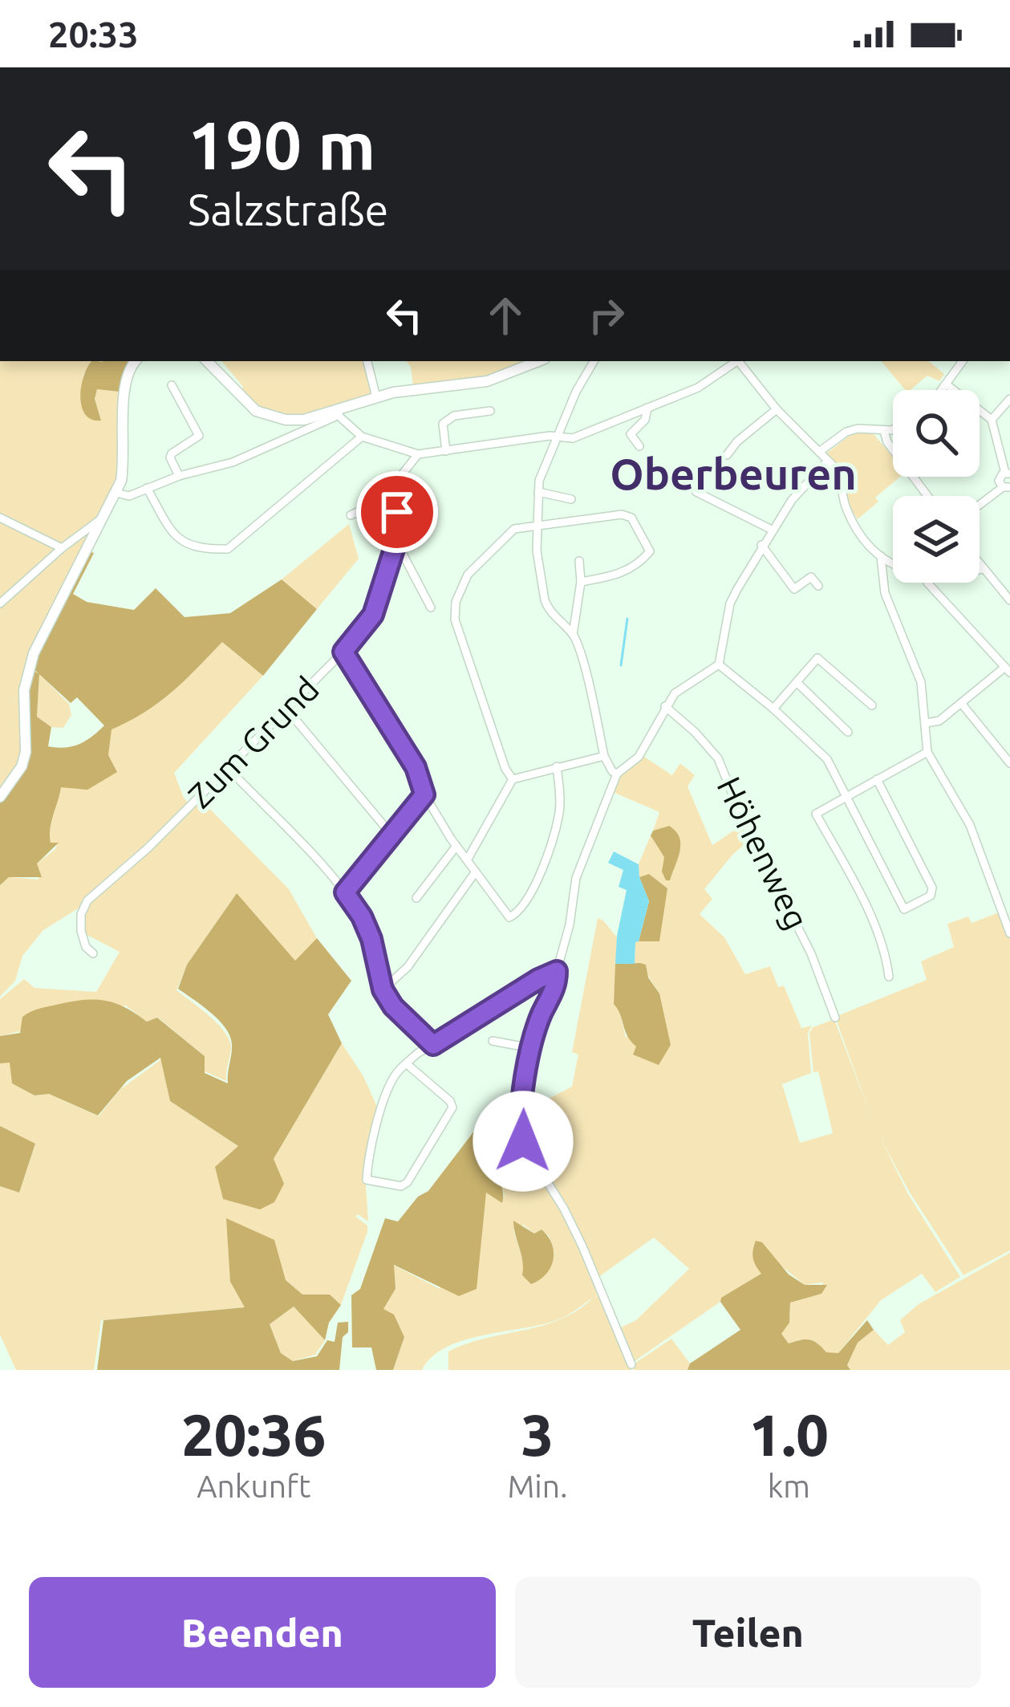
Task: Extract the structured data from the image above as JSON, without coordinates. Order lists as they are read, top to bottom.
{
  "streets": {
    "street": ["Zum Grund", "Höhenweg"]
  },
  "districts": ["Oberbeuren"],
  "page": {
    "status": "20:33",
    "turn": ["190 m", "Salzstraße"],
    "eta": [
      "20:36",
      "Ankunft",
      "3",
      "Min.",
      "1.0",
      "km"
    ],
    "buttons": ["Beenden", "Teilen"]
  }
}
